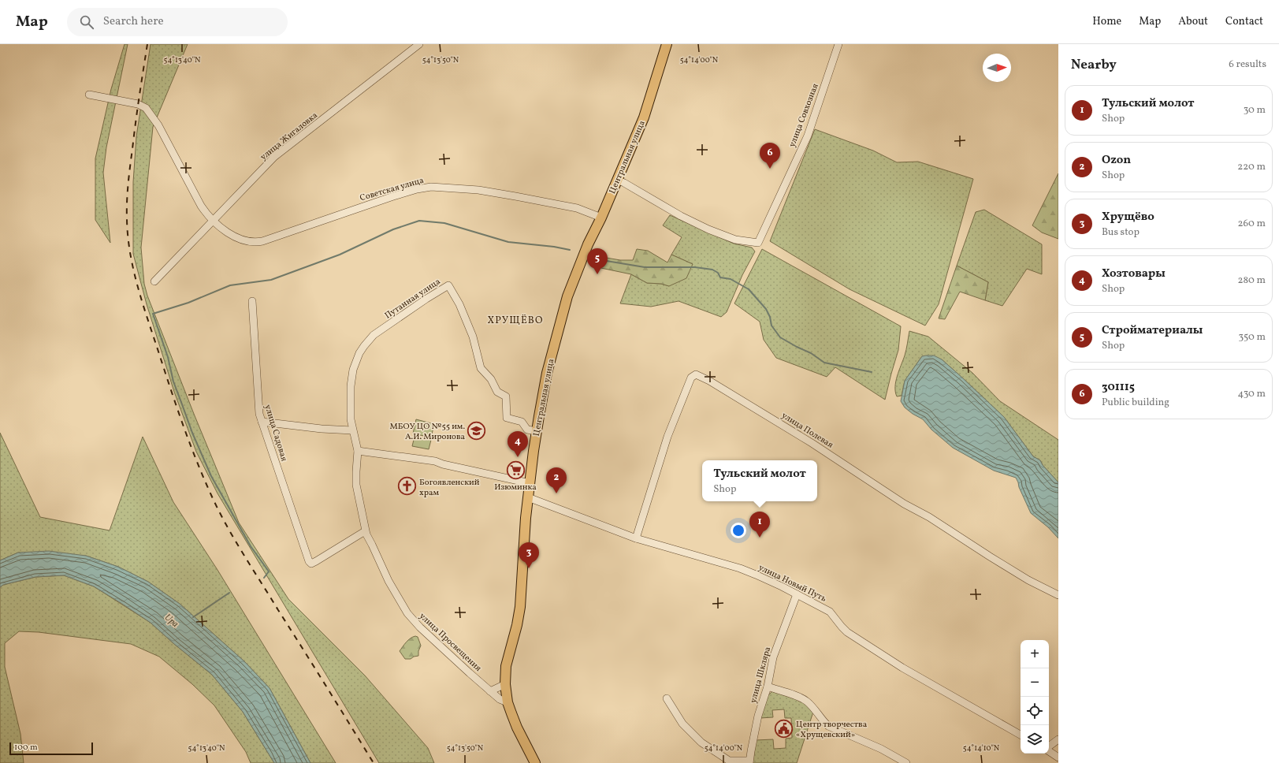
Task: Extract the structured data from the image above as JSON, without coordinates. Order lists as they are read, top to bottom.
{
  "streets": {
    "main road": ["Центральная улица"],
    "street": [
      "улица Совхозная",
      "улица Жигаловка",
      "Советская улица",
      "Путанная улица",
      "улица Полевая",
      "улица Садовая",
      "улица Новый Путь",
      "улица Просвещения",
      "улица Шкляра"
    ]
  },
  "crossings": [
    ["улица Совхозная", "Центральная улица"],
    ["улица Жигаловка", "Советская улица"],
    ["Центральная улица", "Советская улица"],
    ["Центральная улица", "Путанная улица"],
    ["Центральная улица", "улица Новый Путь"],
    ["Центральная улица", "улица Просвещения"],
    ["Путанная улица", "улица Просвещения"],
    ["улица Полевая", "улица Новый Путь"],
    ["улица Садовая", "улица Просвещения"],
    ["улица Новый Путь", "улица Шкляра"]
  ],
  "districts": ["ХРУЩЁВО"],
  "water": ["Upa"],
  "places": {
    "school or university": ["МБОУ ЦО №55 им. А.И. Миронова"],
    "supermarket": ["Изюминка"],
    "church": ["Богоявленский храм"],
    "public building": ["Центр творчества «Хрущевский»"]
  },
  "scale_bar": "100 m",
  "north": "right",
  "page": {
    "header": "Map",
    "search": "Search here",
    "nav": [
      "Home",
      "Map",
      "About",
      "Contact"
    ],
    "heading": ["Nearby", "6 results"],
    "list": [
      {
        "mark": "1",
        "name": "Тульский молот",
        "note": "Shop",
        "value": "30 m"
      },
      {
        "mark": "2",
        "name": "Ozon",
        "note": "Shop",
        "value": "220 m"
      },
      {
        "mark": "3",
        "name": "Хрущёво",
        "note": "Bus stop",
        "value": "260 m"
      },
      {
        "mark": "4",
        "name": "Хозтовары",
        "note": "Shop",
        "value": "280 m"
      },
      {
        "mark": "5",
        "name": "Стройматериалы",
        "note": "Shop",
        "value": "350 m"
      },
      {
        "mark": "6",
        "name": "301115",
        "note": "Public building",
        "value": "430 m"
      }
    ],
    "pins": [
      "6",
      "5",
      "4",
      "2",
      "1",
      "3"
    ],
    "popup": ["Тульский молот", "Shop"],
    "map_buttons": ["+", "−"],
    "scale": "100 m"
  },
  "coordinates": [
    "54°13'40\"N",
    "54°13'50\"N",
    "54°14'00\"N",
    "54°14'10\"N"
  ]
}
